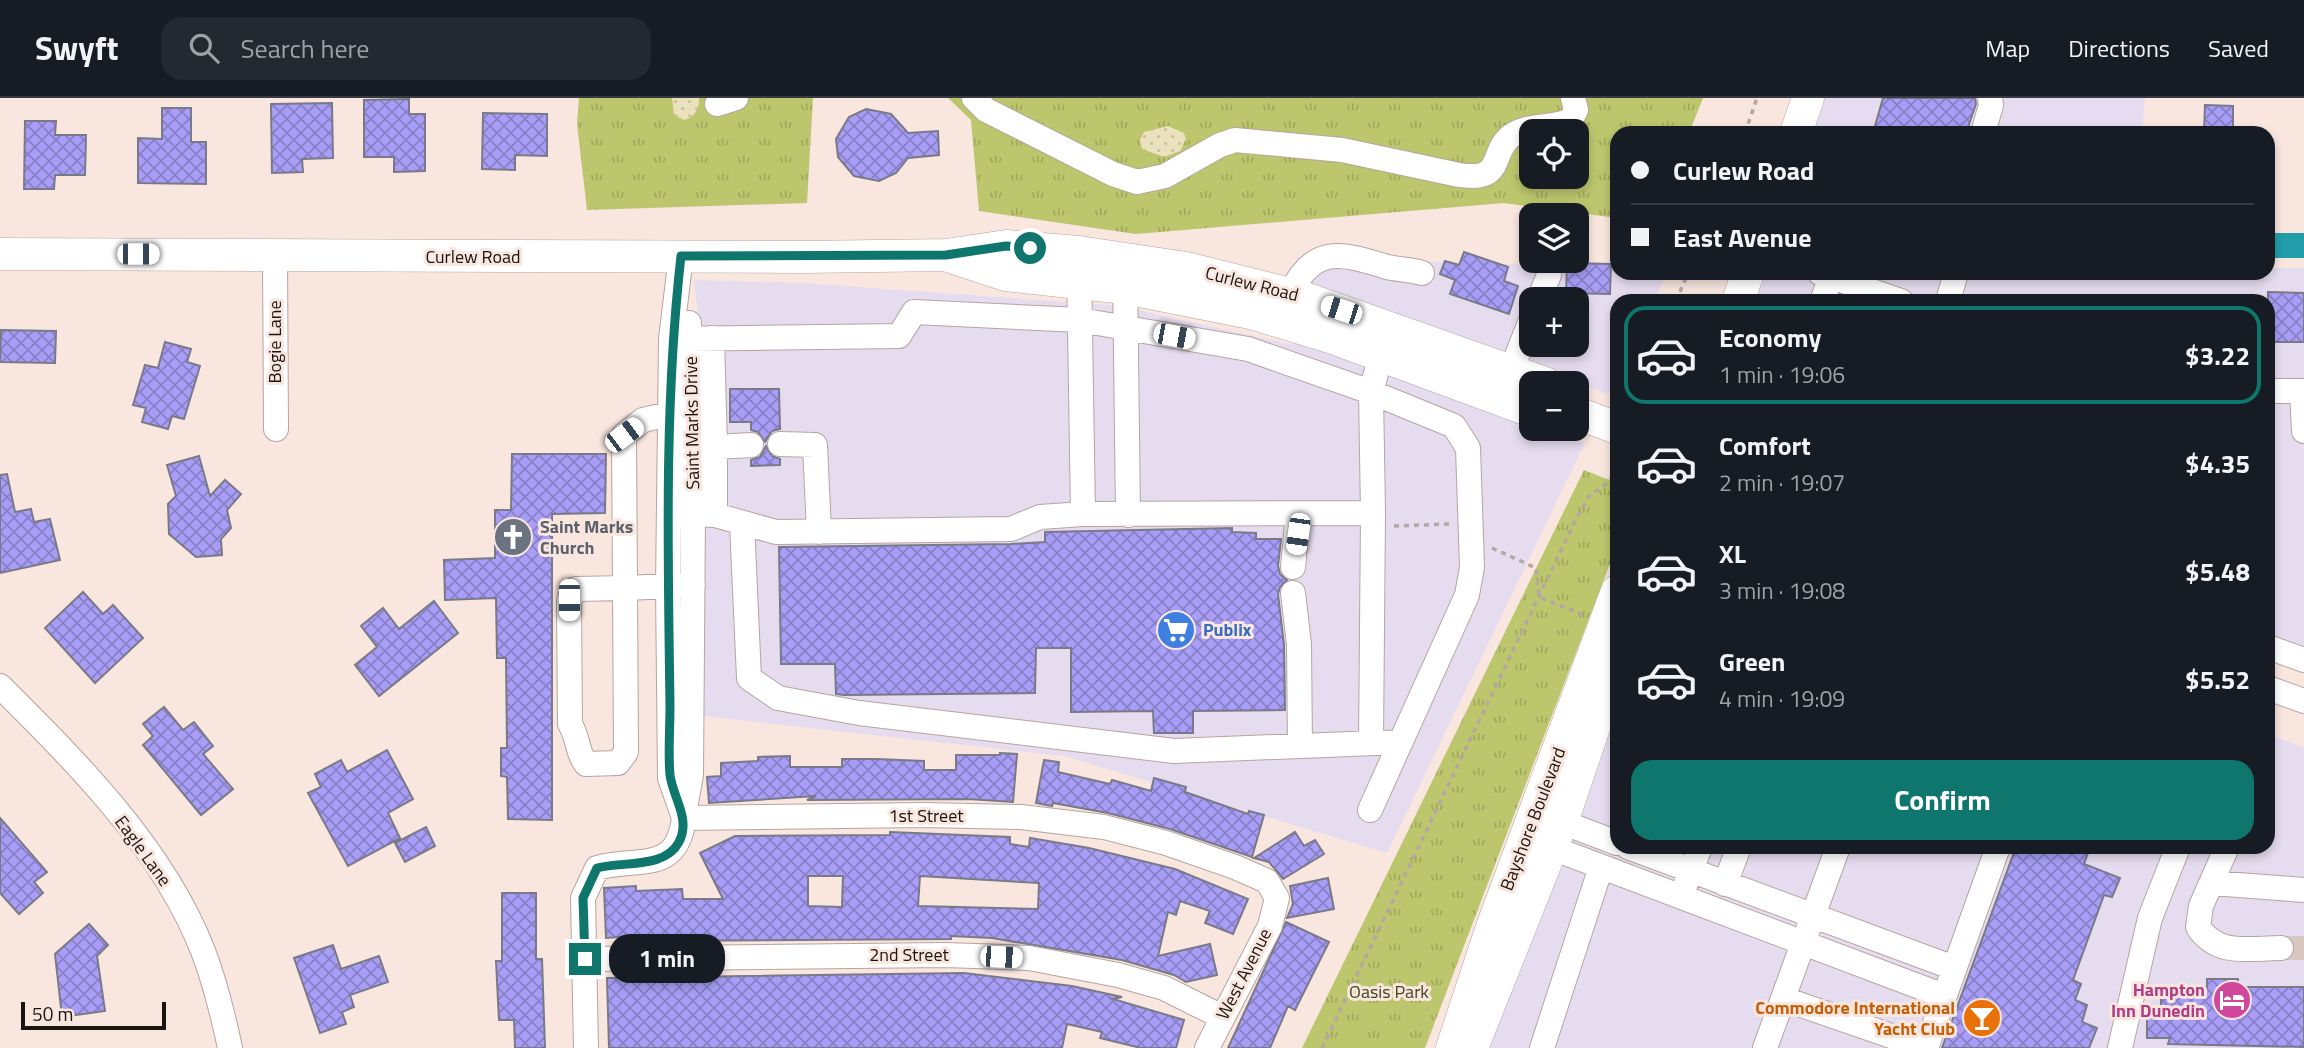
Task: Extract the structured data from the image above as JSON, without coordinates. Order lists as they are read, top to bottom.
{
  "streets": {
    "main road": ["Curlew Road", "Bayshore Boulevard"],
    "street": [
      "Bogie Lane",
      "Saint Marks Drive",
      "1st Street",
      "Eagle Lane",
      "2nd Street",
      "West Avenue"
    ]
  },
  "crossings": [
    ["Curlew Road", "Bogie Lane"],
    ["Curlew Road", "Saint Marks Drive"],
    ["Saint Marks Drive", "1st Street"],
    ["1st Street", "West Avenue"],
    ["2nd Street", "West Avenue"]
  ],
  "parks": ["Oasis Park"],
  "places": {
    "church": ["Saint Marks Church"],
    "supermarket": ["Publix"],
    "hotel": ["Hampton Inn Dunedin"],
    "bar": ["Commodore International Yacht Club"]
  },
  "scale_bar": "50 m",
  "page": {
    "header": "Swyft",
    "search": "Search here",
    "nav": ["Map", "Directions", "Saved"],
    "map_buttons": ["+", "−"],
    "banner": ["Curlew Road", "East Avenue"],
    "list": [
      {
        "name": "Economy",
        "note": "1 min · 19:06",
        "value": "$3.22"
      },
      {
        "name": "Comfort",
        "note": "2 min · 19:07",
        "value": "$4.35"
      },
      {
        "name": "XL",
        "note": "3 min · 19:08",
        "value": "$5.48"
      },
      {
        "name": "Green",
        "note": "4 min · 19:09",
        "value": "$5.52"
      }
    ],
    "buttons": "Confirm",
    "bubble": "1 min",
    "scale": "50 m"
  }
}
